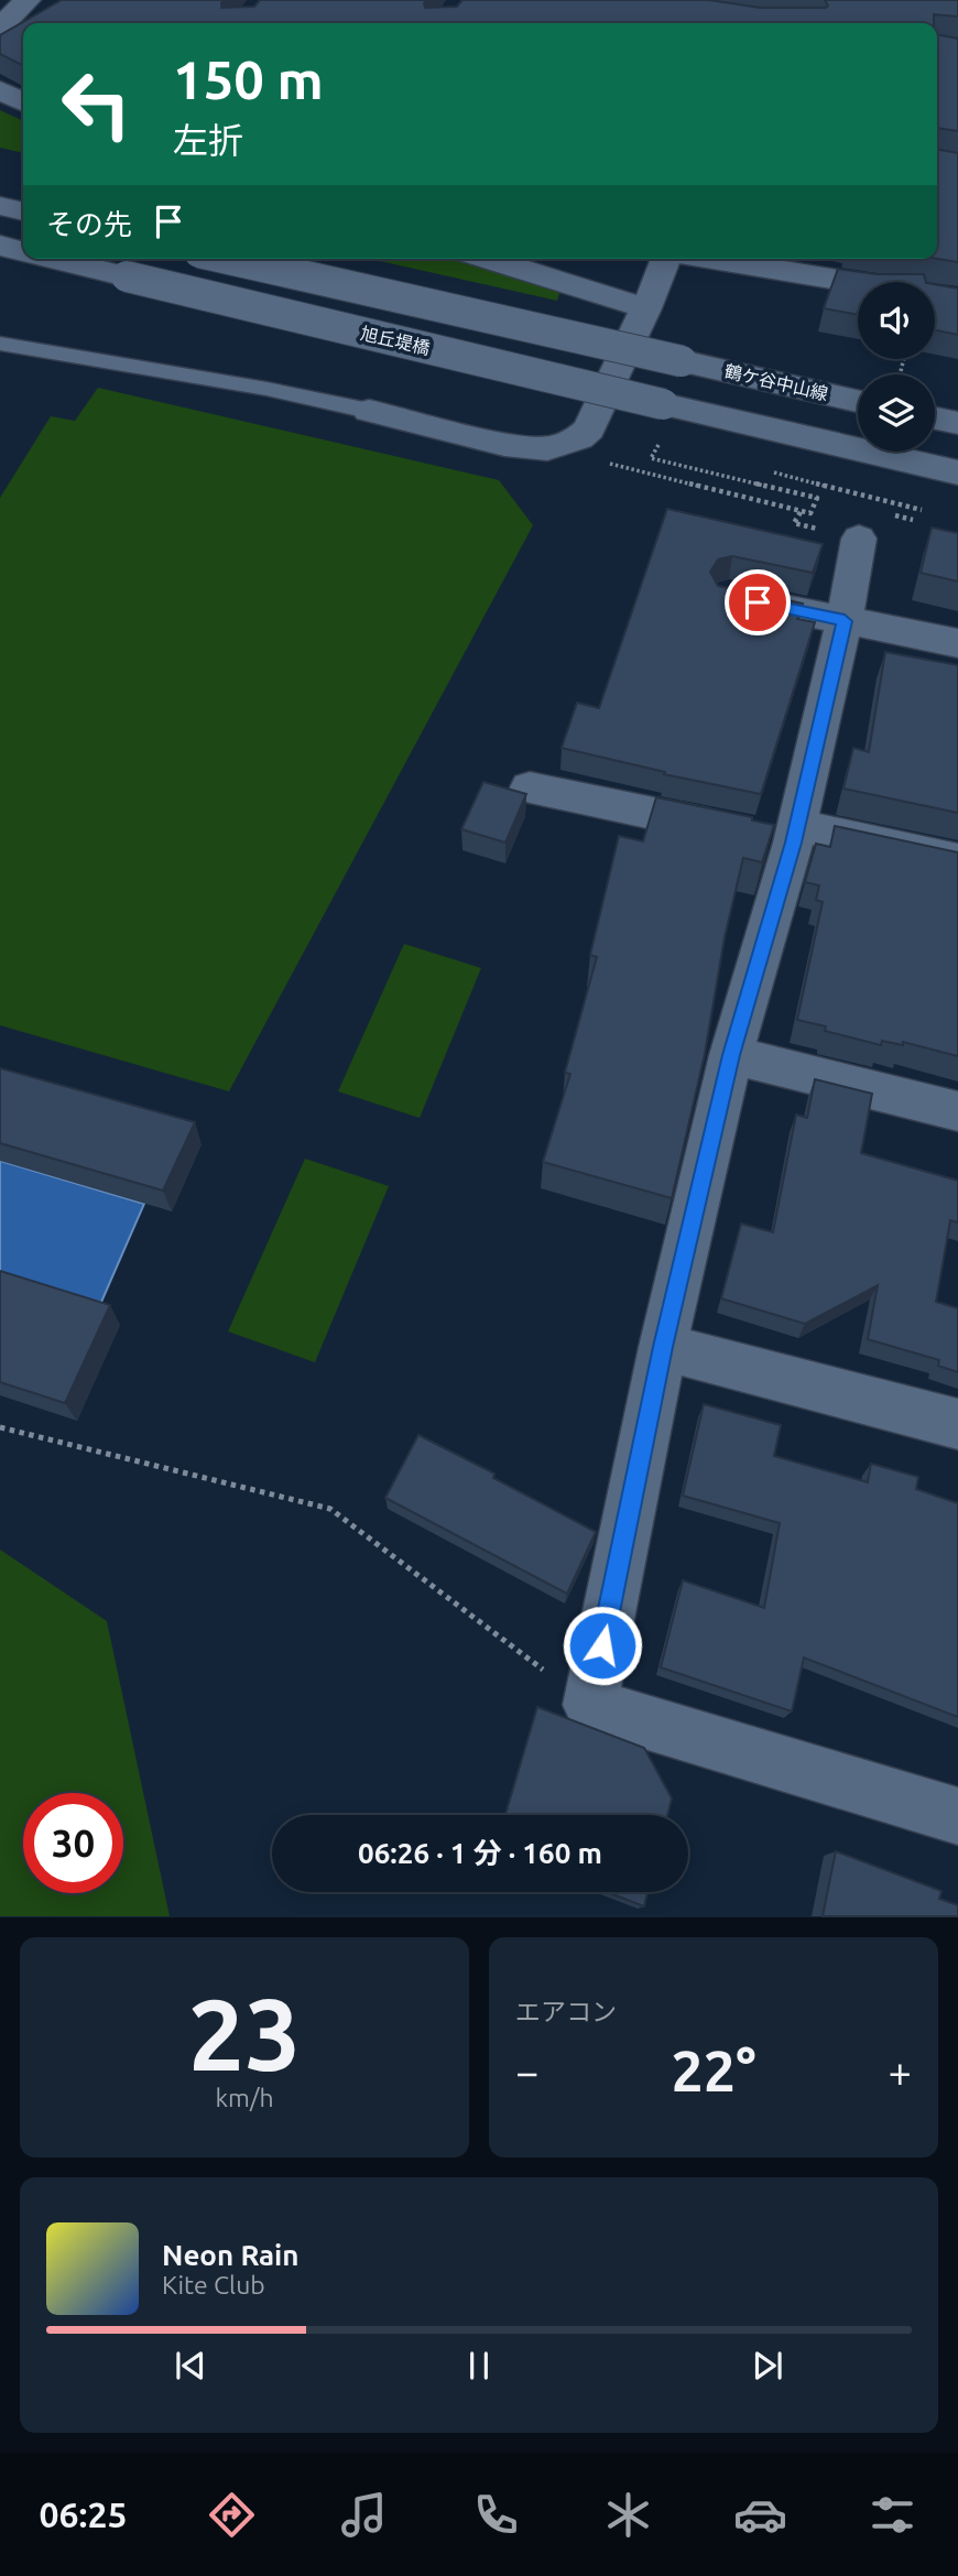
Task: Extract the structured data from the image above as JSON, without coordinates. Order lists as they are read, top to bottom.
{
  "streets": {
    "street": ["旭丘堤橋", "鶴ケ谷中山線"]
  },
  "crossings": [
    ["旭丘堤橋", "鶴ケ谷中山線"]
  ],
  "page": {
    "turn": ["150 m", "左折"],
    "then": "その先",
    "limit": "30",
    "trip": "06:26 · 1 分 · 160 m",
    "tile": [
      ["23", "km/h"],
      "エアコン"
    ],
    "heat": ["−", "22°", "+"],
    "song": ["Neon Rain", "Kite Club"],
    "tabs": "06:25"
  }
}
